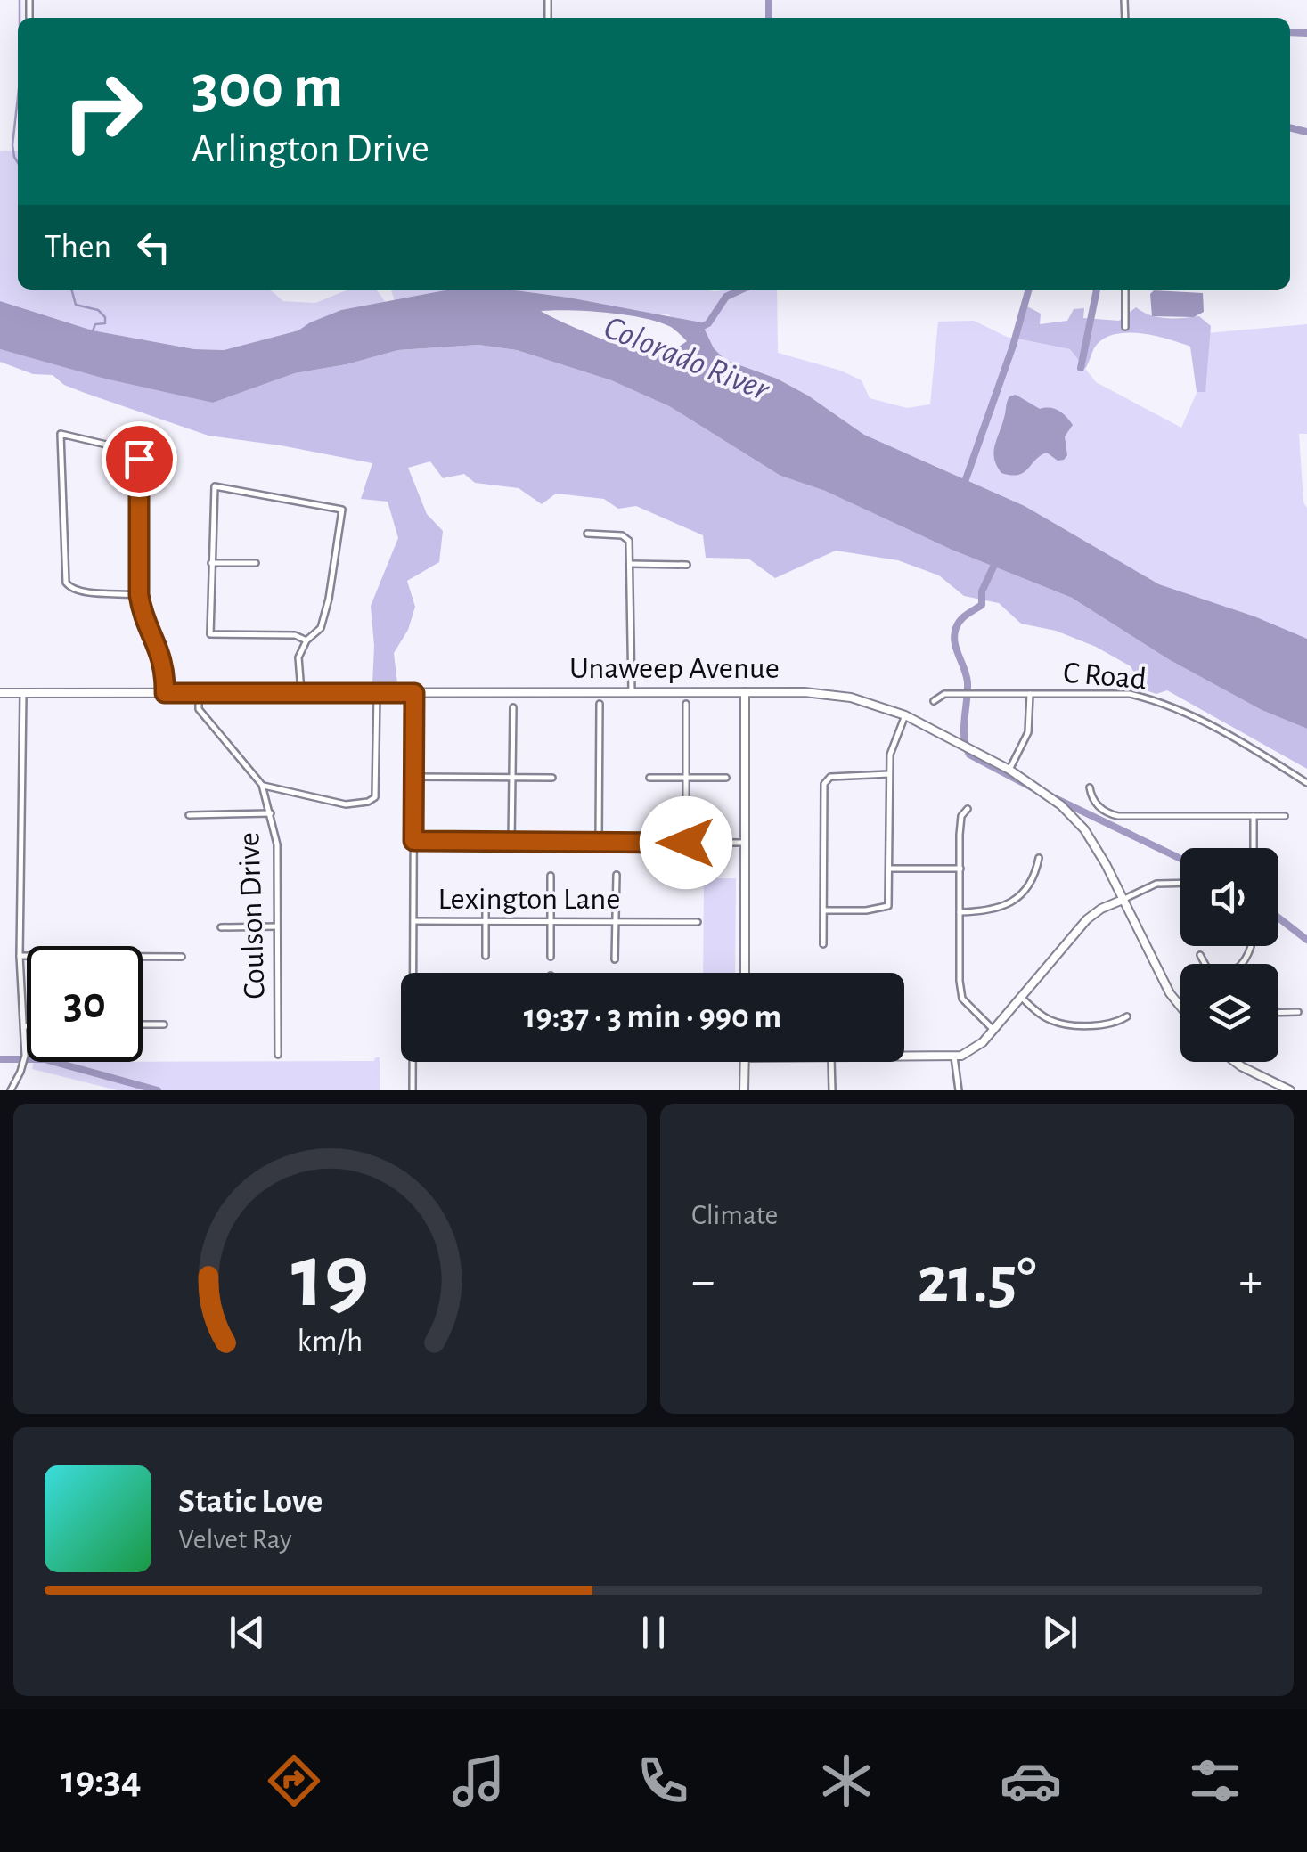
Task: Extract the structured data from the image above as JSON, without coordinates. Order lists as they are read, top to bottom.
{
  "streets": {
    "main road": ["Unaweep Avenue"],
    "street": ["C Road", "Lexington Lane", "Coulson Drive"]
  },
  "crossings": [
    ["Unaweep Avenue", "Coulson Drive"]
  ],
  "water": ["Colorado River"],
  "page": {
    "turn": ["300 m", "Arlington Drive"],
    "then": "Then",
    "limit": "30",
    "trip": "19:37 · 3 min · 990 m",
    "tile": "Climate",
    "heat": ["−", "21.5°", "+"],
    "song": ["Static Love", "Velvet Ray"],
    "tabs": "19:34",
    "gauge": ["19", "km/h"]
  }
}
